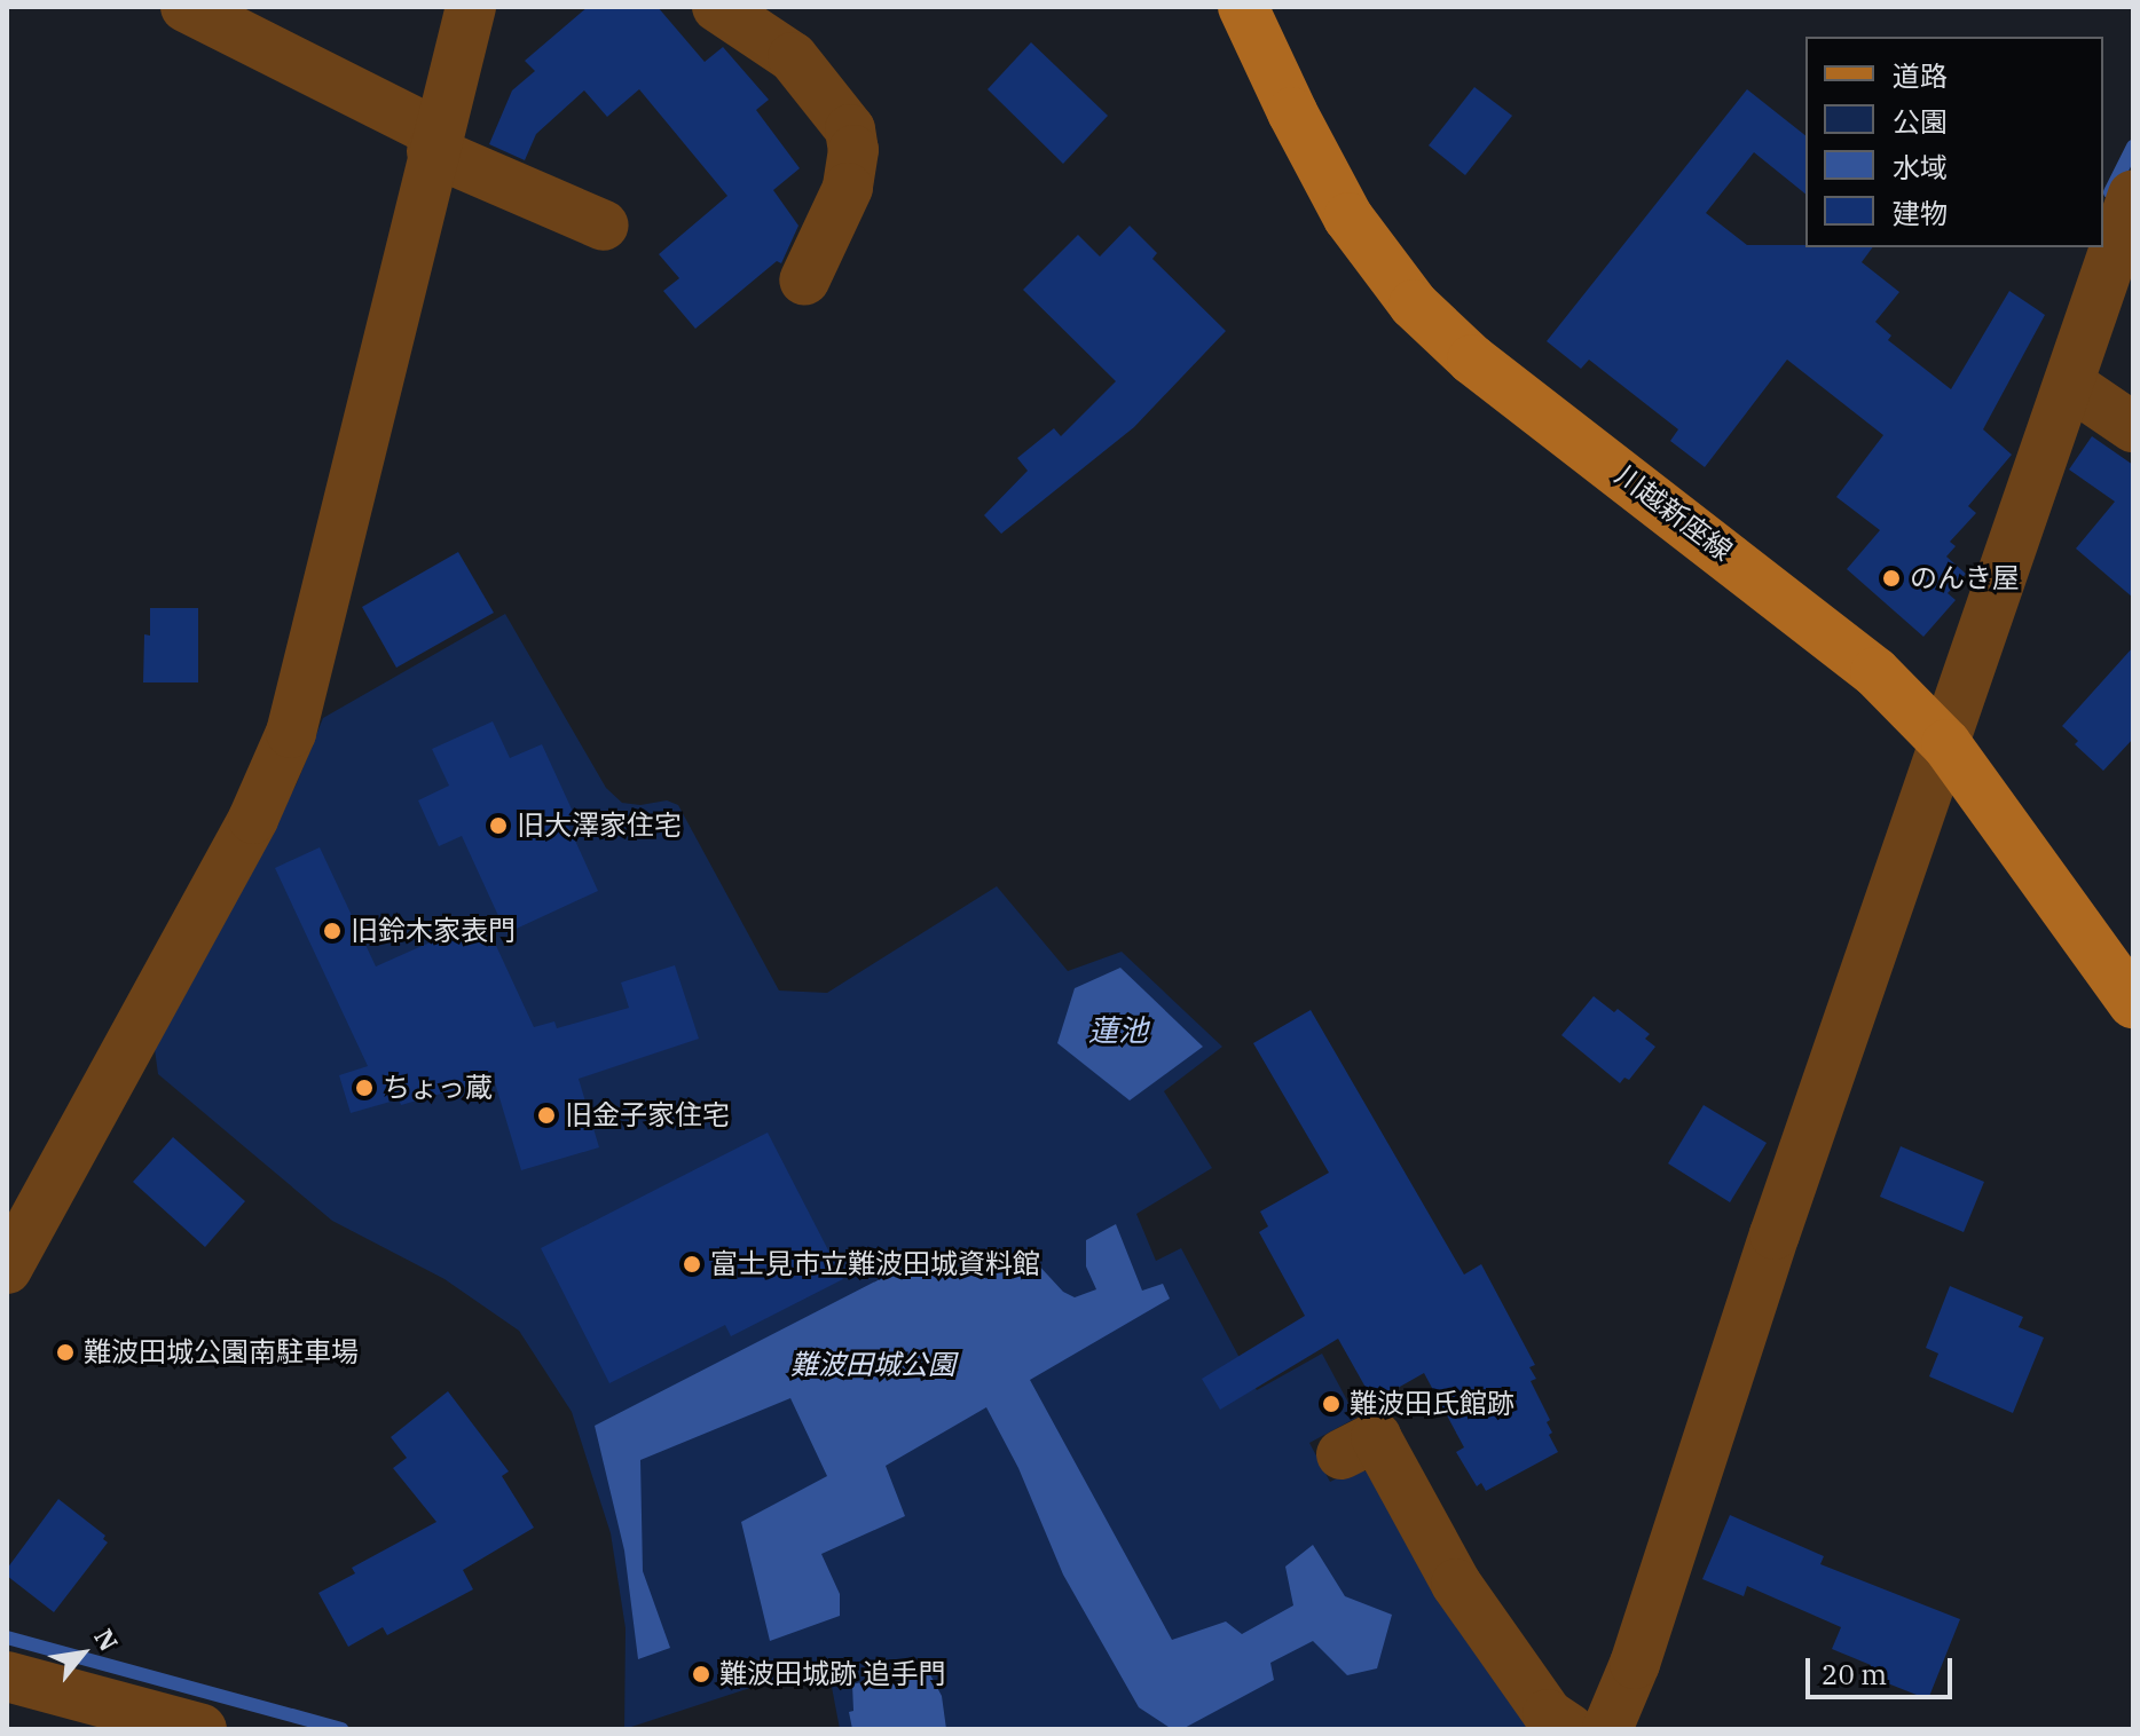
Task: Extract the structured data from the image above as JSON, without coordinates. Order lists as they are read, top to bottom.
{
  "streets": {
    "main road": ["川越新座線"]
  },
  "water": ["蓮池"],
  "parks": ["難波田城公園"],
  "places": [
    "のんき屋",
    "旧大澤家住宅",
    "旧鈴木家表門",
    "ちょっ蔵",
    "旧金子家住宅",
    "富士見市立難波田城資料館",
    "難波田城公園南駐車場",
    "難波田氏館跡",
    "難波田城跡 追手門"
  ],
  "legend": [
    "道路",
    "公園",
    "水域",
    "建物"
  ],
  "scale_bar": "20 m",
  "north": "top right"
}
